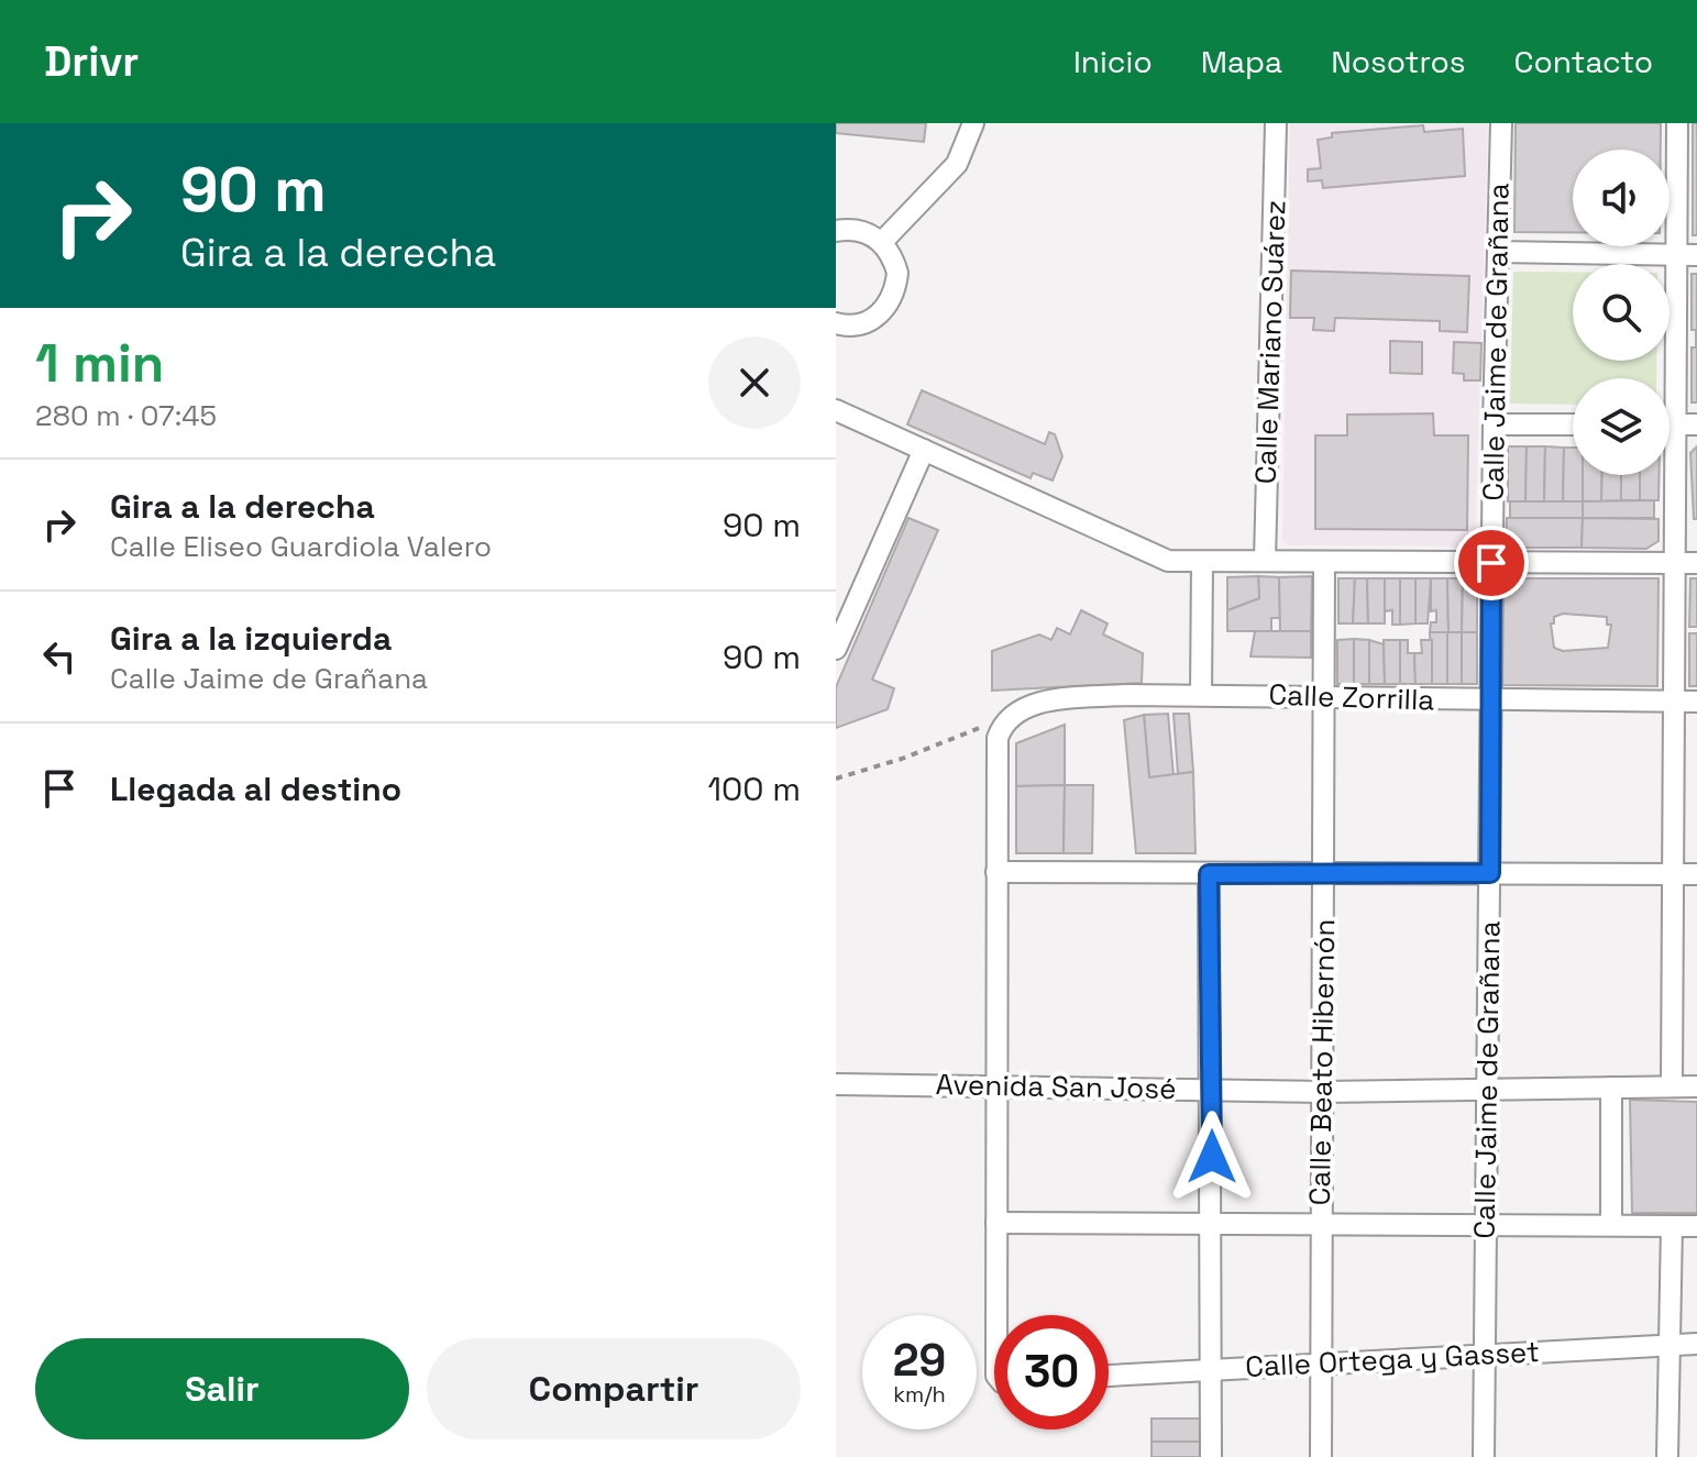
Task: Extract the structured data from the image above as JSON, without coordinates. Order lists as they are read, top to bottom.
{
  "streets": {
    "street": [
      "Calle Mariano Suárez",
      "Calle Jaime de Grañana",
      "Calle Zorrilla",
      "Calle Beato Hibernón",
      "Avenida San José",
      "Calle Ortega y Gasset"
    ]
  },
  "crossings": [
    ["Calle Jaime de Grañana", "Calle Zorrilla"],
    ["Calle Jaime de Grañana", "Avenida San José"],
    ["Calle Jaime de Grañana", "Calle Ortega y Gasset"],
    ["Calle Zorrilla", "Calle Beato Hibernón"],
    ["Calle Beato Hibernón", "Avenida San José"],
    ["Calle Beato Hibernón", "Calle Ortega y Gasset"]
  ],
  "page": {
    "header": "Drivr",
    "nav": [
      "Inicio",
      "Mapa",
      "Nosotros",
      "Contacto"
    ],
    "turn": ["90 m", "Gira a la derecha"],
    "heading": ["1 min", "280 m · 07:45"],
    "list": [
      {
        "name": "Gira a la derecha",
        "note": "Calle Eliseo Guardiola Valero",
        "value": "90 m"
      },
      {
        "name": "Gira a la izquierda",
        "note": "Calle Jaime de Grañana",
        "value": "90 m"
      },
      {
        "name": "Llegada al destino",
        "value": "100 m"
      }
    ],
    "speed": "29 km/h",
    "limit": "30",
    "buttons": ["Salir", "Compartir"]
  }
}
